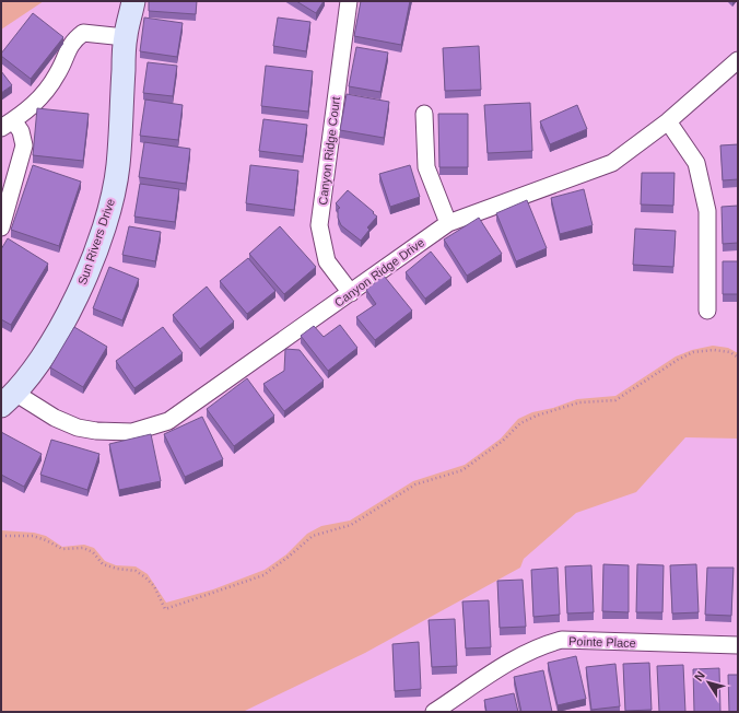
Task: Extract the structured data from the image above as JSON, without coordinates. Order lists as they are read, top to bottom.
{
  "streets": {
    "street": [
      "Canyon Ridge Court",
      "Sun Rivers Drive",
      "Canyon Ridge Drive",
      "Pointe Place"
    ]
  },
  "crossings": [
    ["Canyon Ridge Court", "Canyon Ridge Drive"],
    ["Sun Rivers Drive", "Canyon Ridge Drive"]
  ],
  "north": "top left"
}
